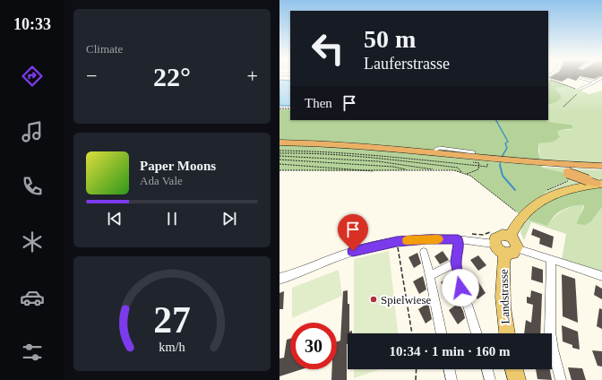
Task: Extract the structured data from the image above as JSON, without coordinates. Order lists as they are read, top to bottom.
{
  "streets": {
    "main road": ["Landstrasse"]
  },
  "places": ["Spielwiese"],
  "page": {
    "tabs": "10:33",
    "tile": "Climate",
    "turn": ["50 m", "Lauferstrasse"],
    "heat": ["−", "22°", "+"],
    "then": "Then",
    "song": ["Paper Moons", "Ada Vale"],
    "limit": "30",
    "trip": "10:34 · 1 min · 160 m",
    "gauge": ["27", "km/h"]
  }
}
